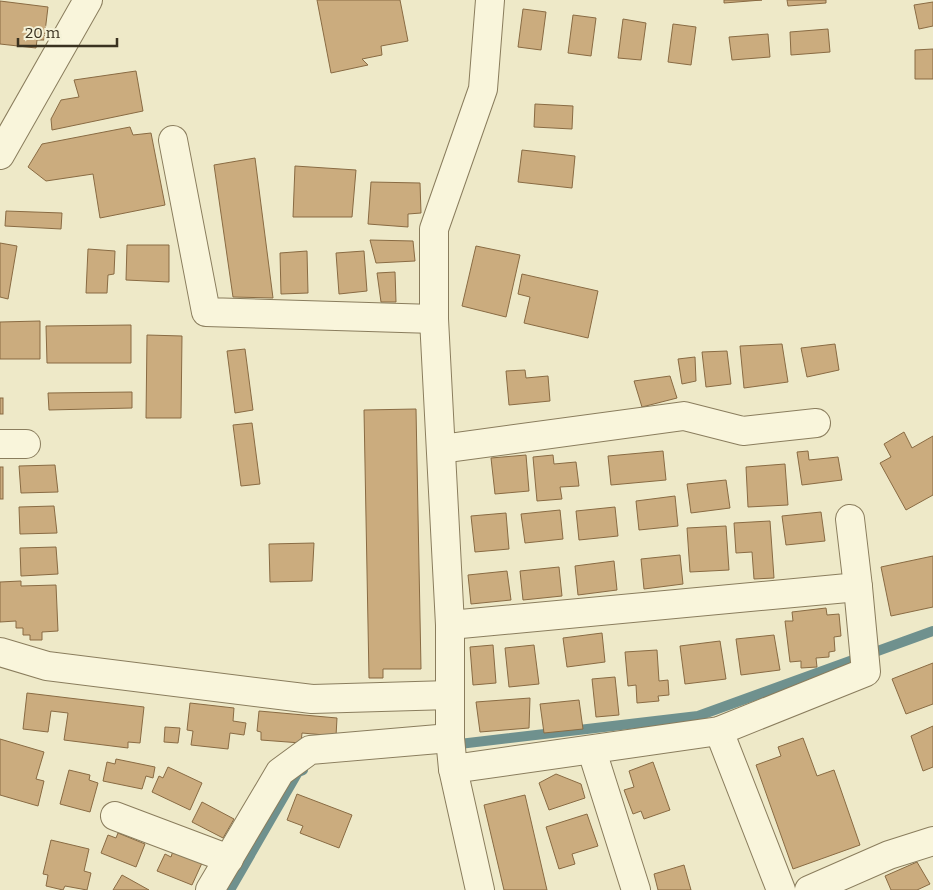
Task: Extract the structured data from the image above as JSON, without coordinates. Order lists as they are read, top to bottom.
{
  "scale_bar": "20 m"
}
